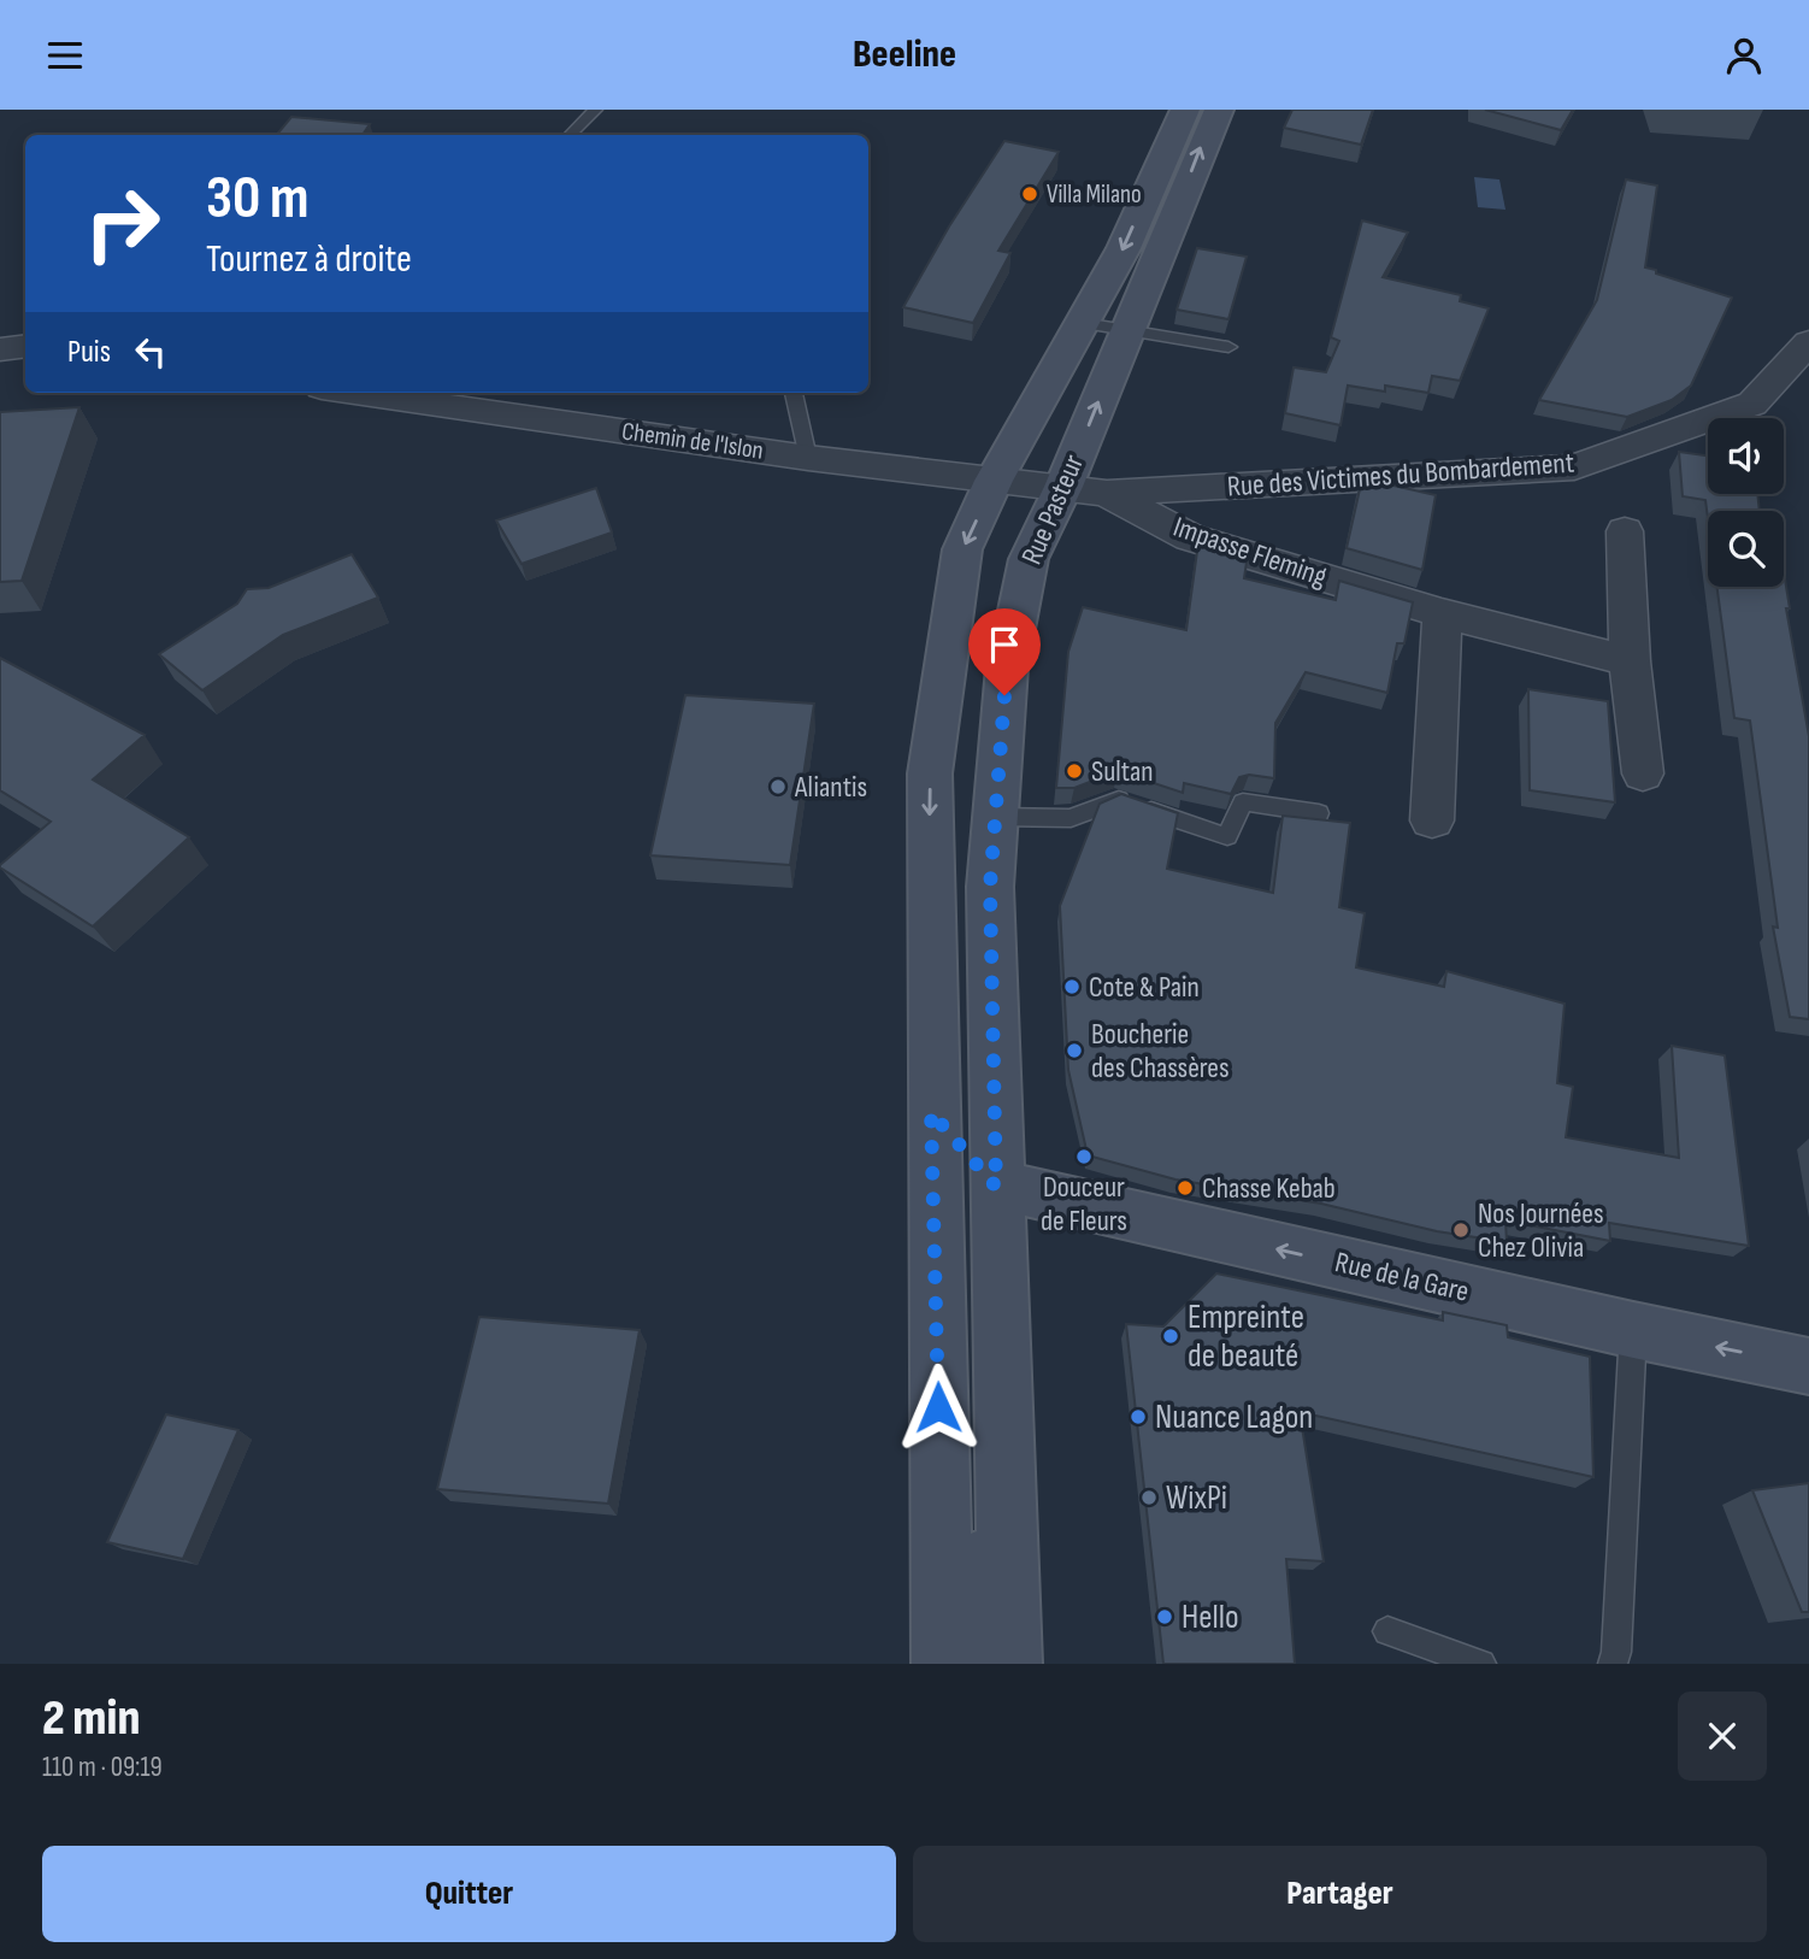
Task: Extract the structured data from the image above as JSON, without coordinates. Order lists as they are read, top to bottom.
{
  "streets": {
    "main road": ["Rue Pasteur", "Rue de la Gare"],
    "street": ["Chemin de l'Islon", "Rue des Victimes du Bombardement", "Impasse Fleming"]
  },
  "crossings": [
    ["Chemin de l'Islon", "Rue Pasteur"],
    ["Chemin de l'Islon", "Impasse Fleming"],
    ["Rue des Victimes du Bombardement", "Impasse Fleming"],
    ["Rue Pasteur", "Impasse Fleming"],
    ["Rue Pasteur", "Rue de la Gare"]
  ],
  "one_way": ["Rue de la Gare"],
  "places": [
    "Villa Milano",
    "Sultan",
    "Aliantis",
    "Cote & Pain",
    "Boucherie des Chassères",
    "Douceur de Fleurs",
    "Chasse Kebab",
    "Nos Journées Chez Olivia",
    "Empreinte de beauté",
    "Nuance Lagon",
    "WixPi",
    "Hello"
  ],
  "page": {
    "header": "Beeline",
    "turn": ["30 m", "Tournez à droite"],
    "then": "Puis",
    "heading": ["2 min", "110 m · 09:19"],
    "buttons": ["Quitter", "Partager"]
  }
}
